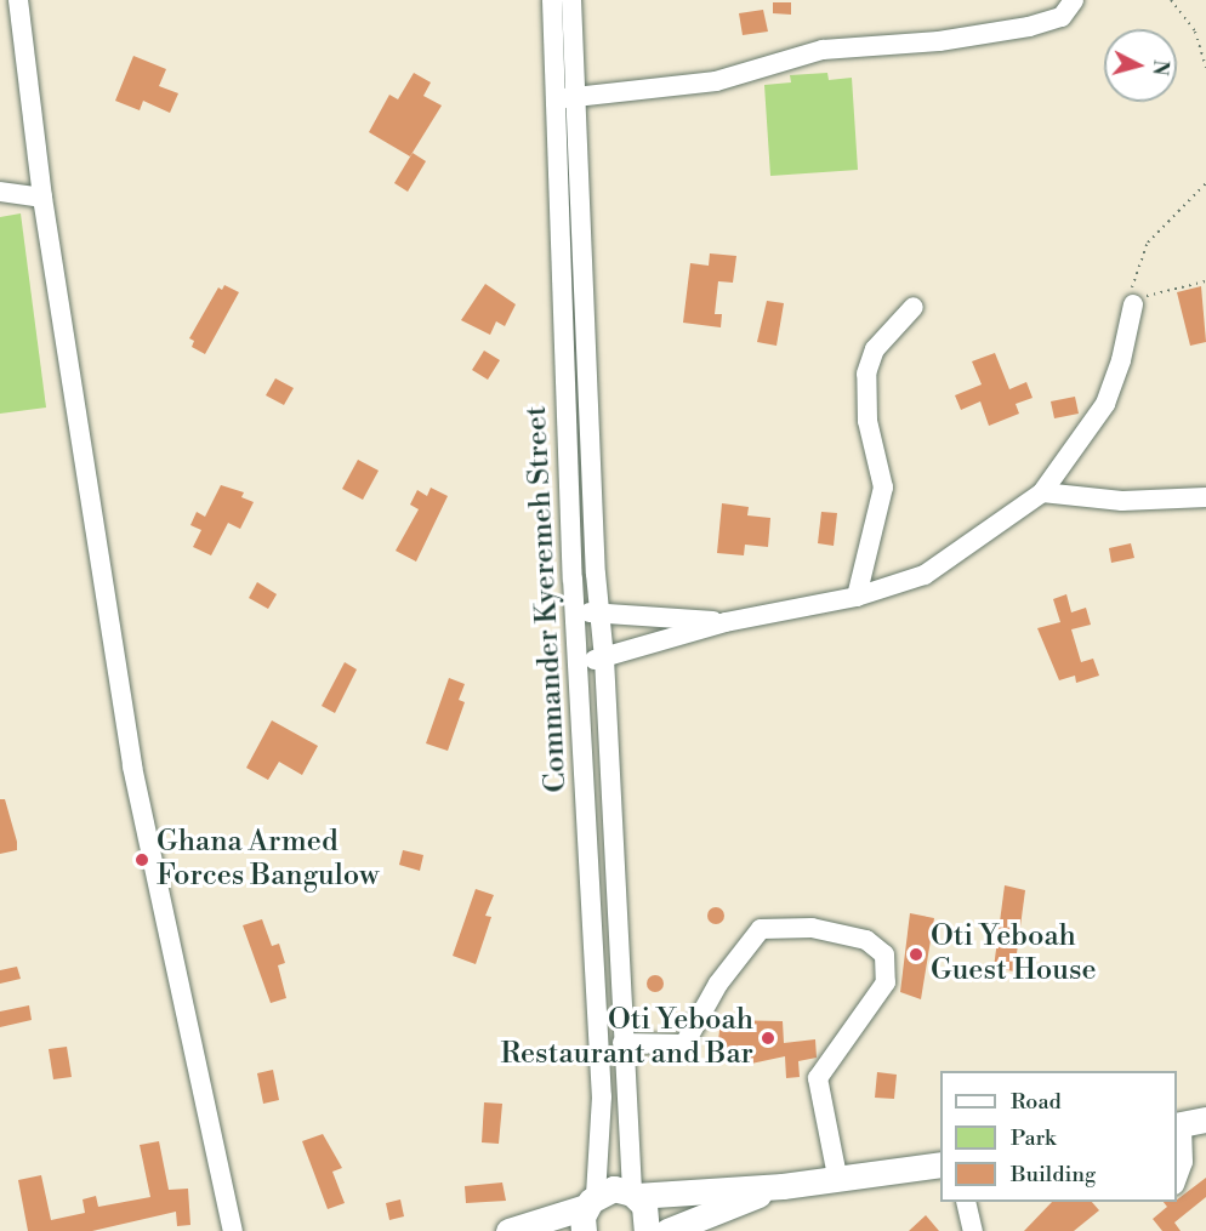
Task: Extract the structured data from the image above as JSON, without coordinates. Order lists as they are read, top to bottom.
{
  "streets": {
    "street": ["Commander Kyeremeh Street"]
  },
  "places": ["Ghana Armed Forces Bangulow", "Oti Yeboah Guest House", "Oti Yeboah Restaurant and Bar"],
  "legend": ["Road", "Park", "Building"],
  "north": "right"
}
